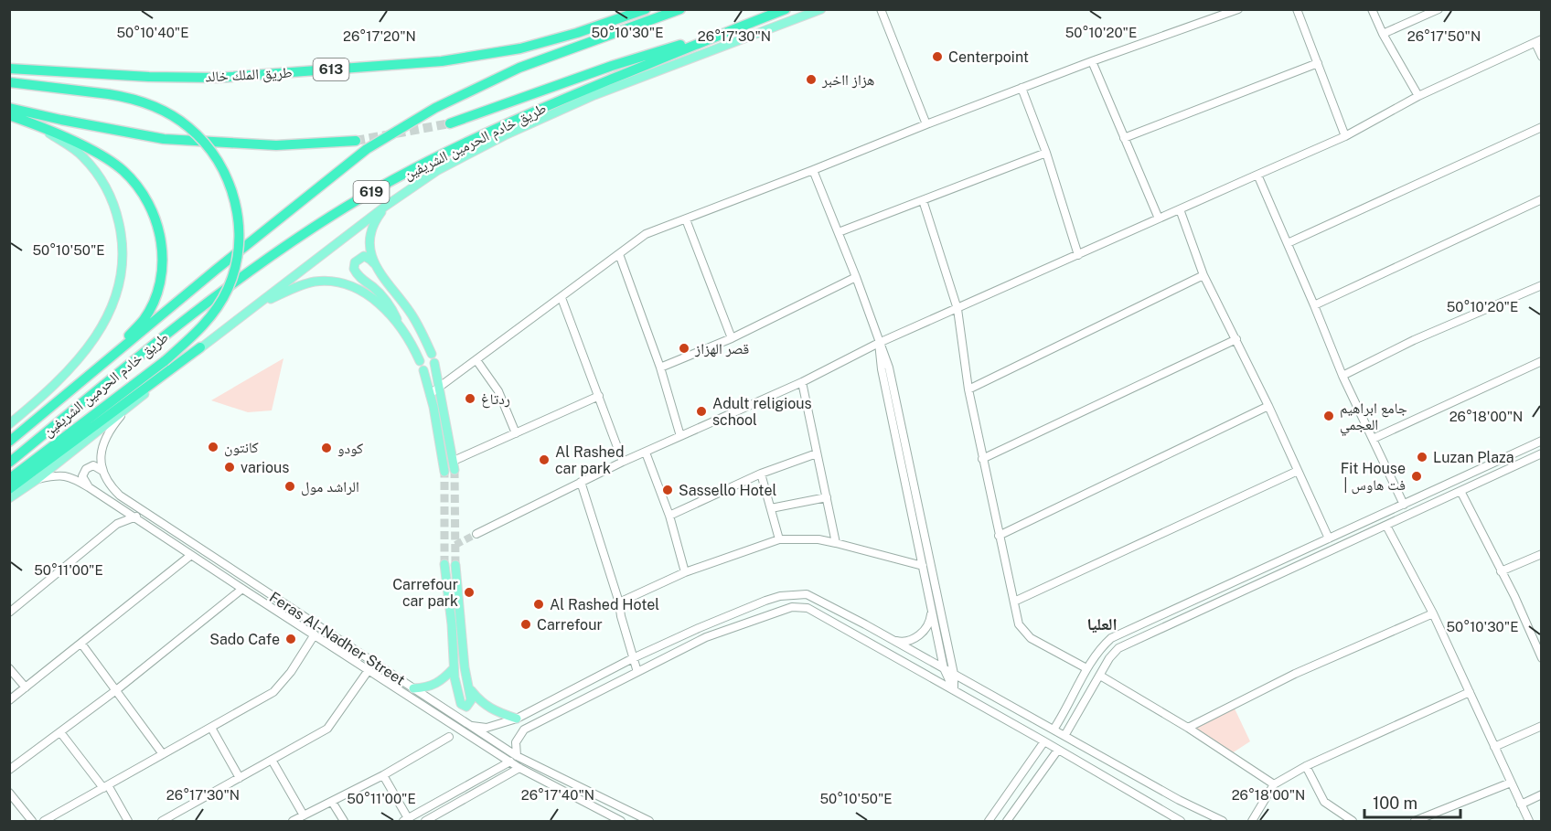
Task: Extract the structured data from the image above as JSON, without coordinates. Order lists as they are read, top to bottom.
{
  "streets": {
    "highway": [
      "613",
      "طريق الملك خالد",
      "طريق خادم الحرمين الشريفين",
      "619"
    ],
    "street": ["Feras Al-Nadher Street"]
  },
  "districts": ["العليا"],
  "places": [
    "Centerpoint",
    "هزاز ااخبر",
    "قصر الهزاز",
    "ردتاغ",
    "Adult religious school",
    "جامع ابراهيم العجمي",
    "كانتون",
    "كودو",
    "Luzan Plaza",
    "Al Rashed car park",
    "various",
    "Fit House | فت هاوس",
    "الراشد مول",
    "Sassello Hotel",
    "Carrefour car park",
    "Al Rashed Hotel",
    "Carrefour",
    "Sado Cafe"
  ],
  "scale_bar": "100 m",
  "coordinates": [
    "50°10'40\"E",
    "50°10'30\"E",
    "50°10'20\"E",
    "26°17'20\"N",
    "26°17'30\"N",
    "26°17'50\"N",
    "50°10'50\"E",
    "26°18'00\"N",
    "50°11'00\"E",
    "26°17'40\"N"
  ]
}
